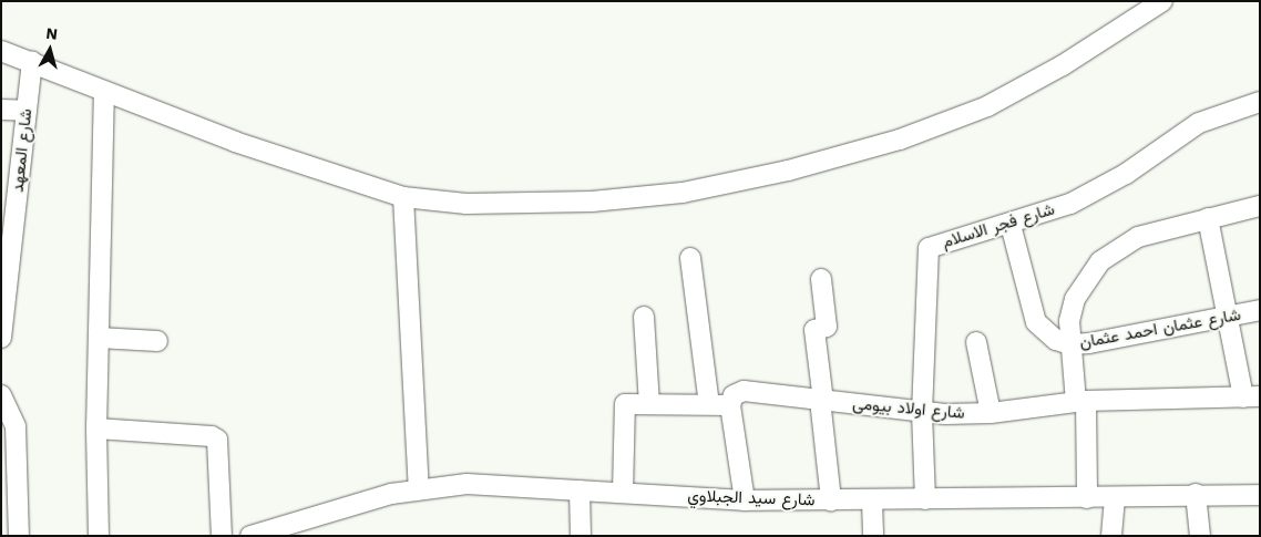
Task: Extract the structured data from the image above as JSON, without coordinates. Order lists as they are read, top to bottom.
{
  "streets": {
    "street": [
      "شارع المعهد",
      "شارع فجر الاسلام",
      "شارع عثمان احمد عثمان",
      "شارع اولاد بيومى",
      "شارع سيد الجبلاوي"
    ]
  },
  "crossings": [
    ["شارع فجر الاسلام", "شارع عثمان احمد عثمان"],
    ["شارع فجر الاسلام", "شارع اولاد بيومى"],
    ["شارع فجر الاسلام", "شارع سيد الجبلاوي"]
  ],
  "north": "top"
}
